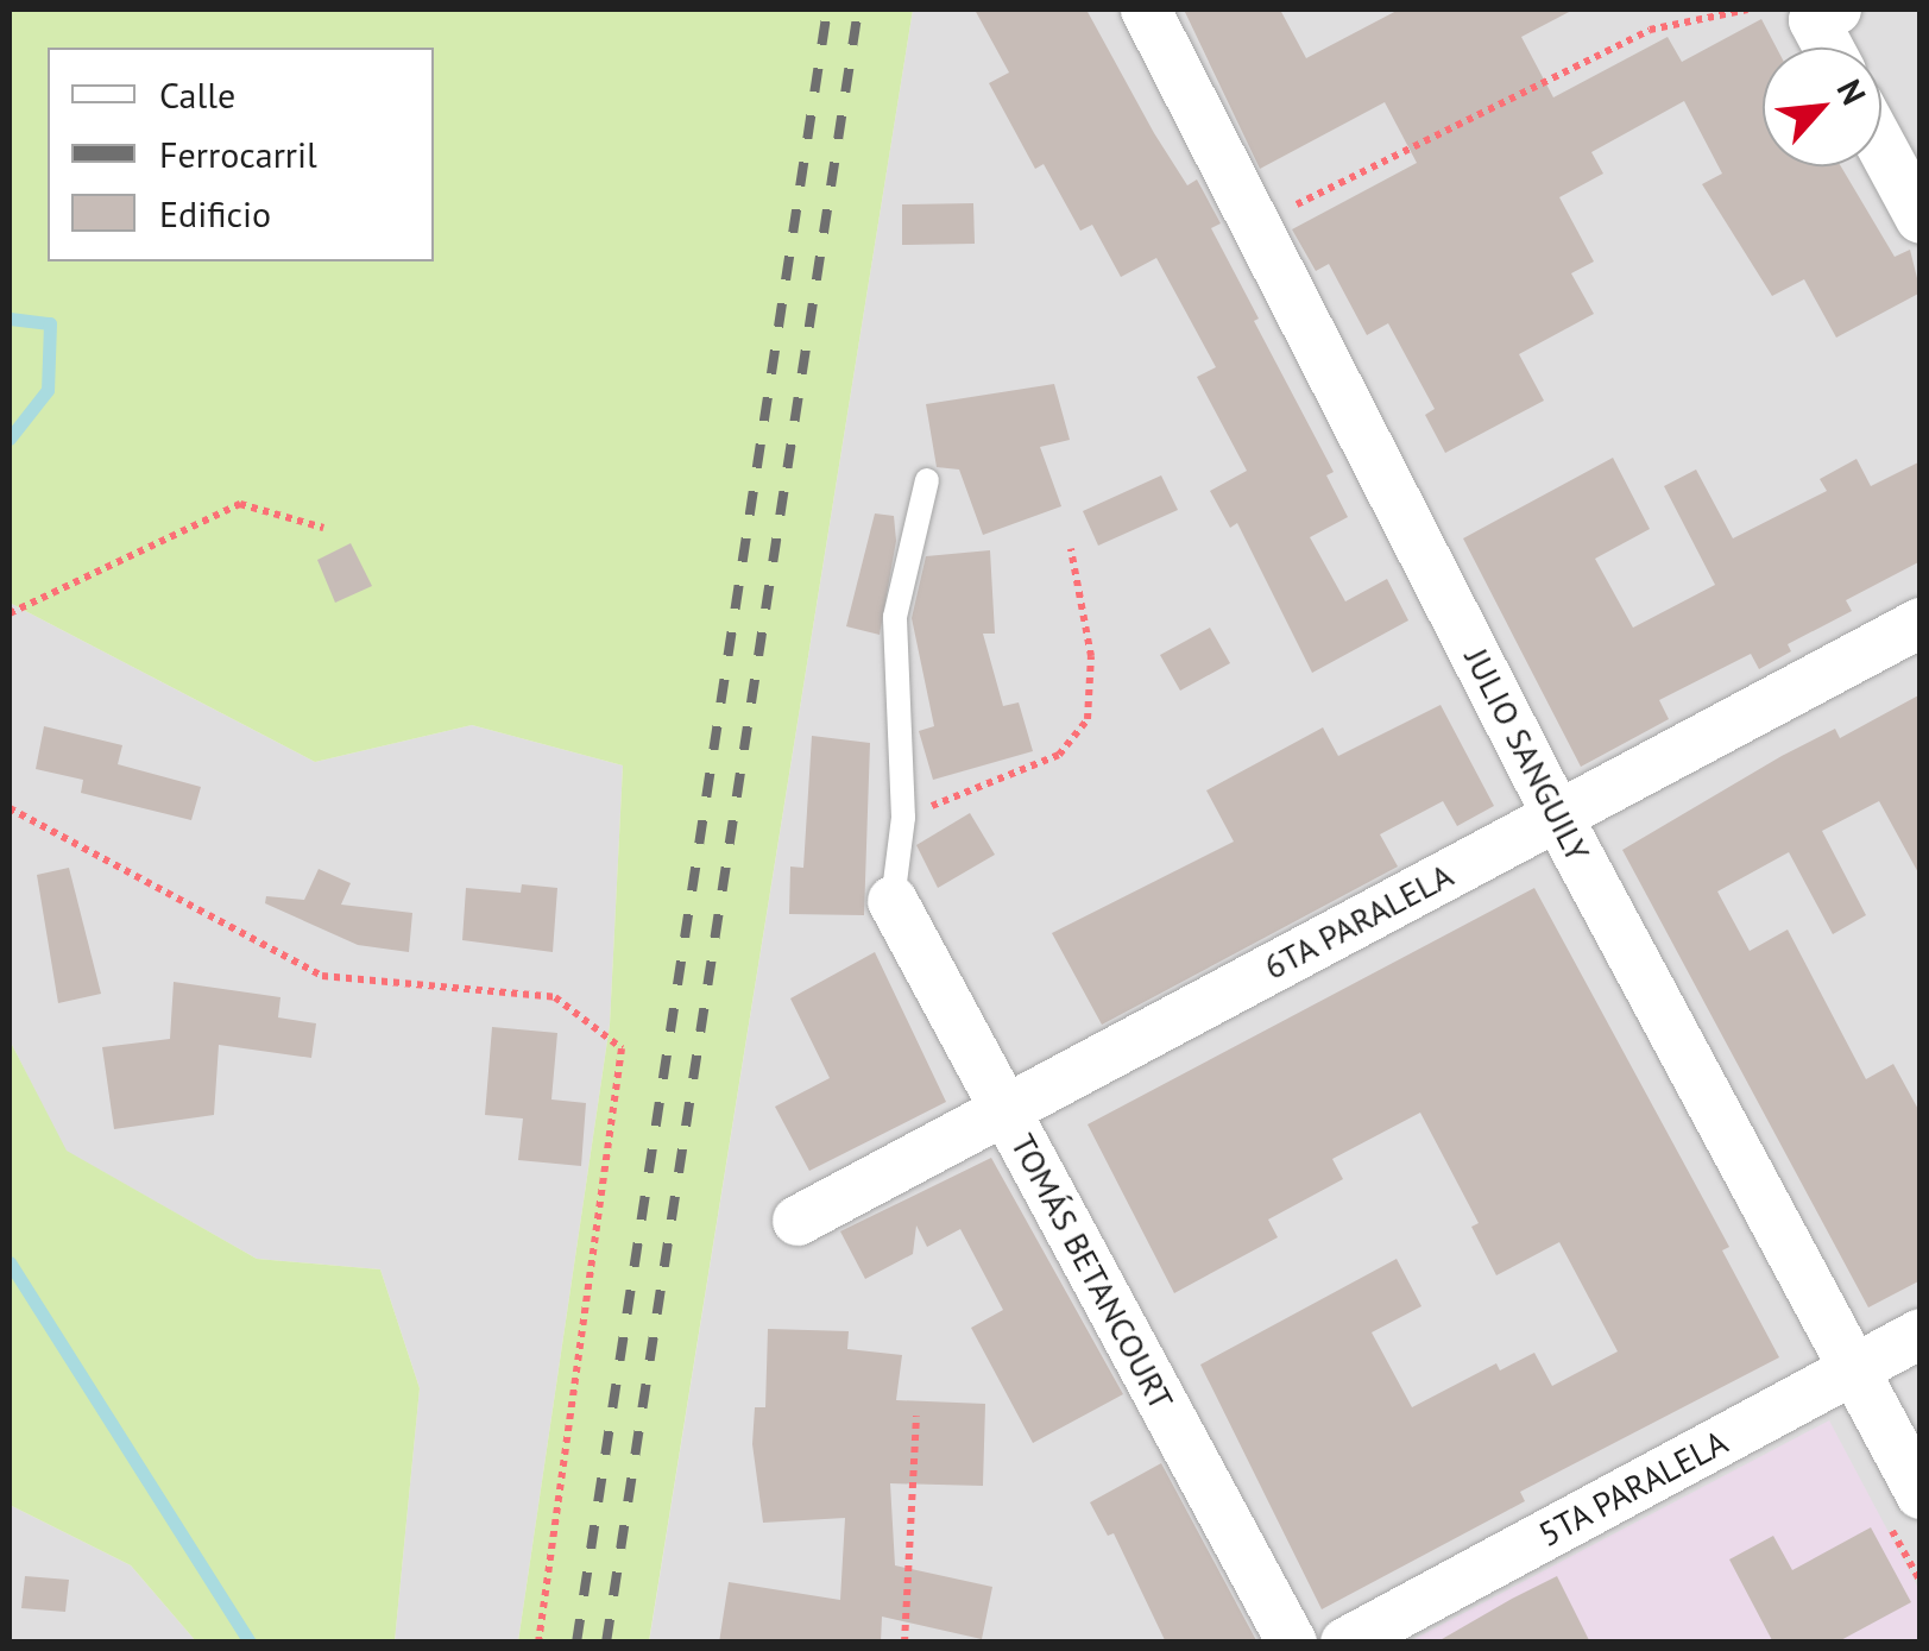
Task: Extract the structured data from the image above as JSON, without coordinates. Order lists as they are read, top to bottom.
{
  "streets": {
    "street": [
      "JULIO SANGUILY",
      "6TA PARALELA",
      "TOMÁS BETANCOURT",
      "5TA PARALELA"
    ]
  },
  "crossings": [
    ["JULIO SANGUILY", "6TA PARALELA"],
    ["JULIO SANGUILY", "5TA PARALELA"],
    ["6TA PARALELA", "TOMÁS BETANCOURT"]
  ],
  "legend": ["Calle", "Ferrocarril", "Edificio"],
  "north": "top right"
}
